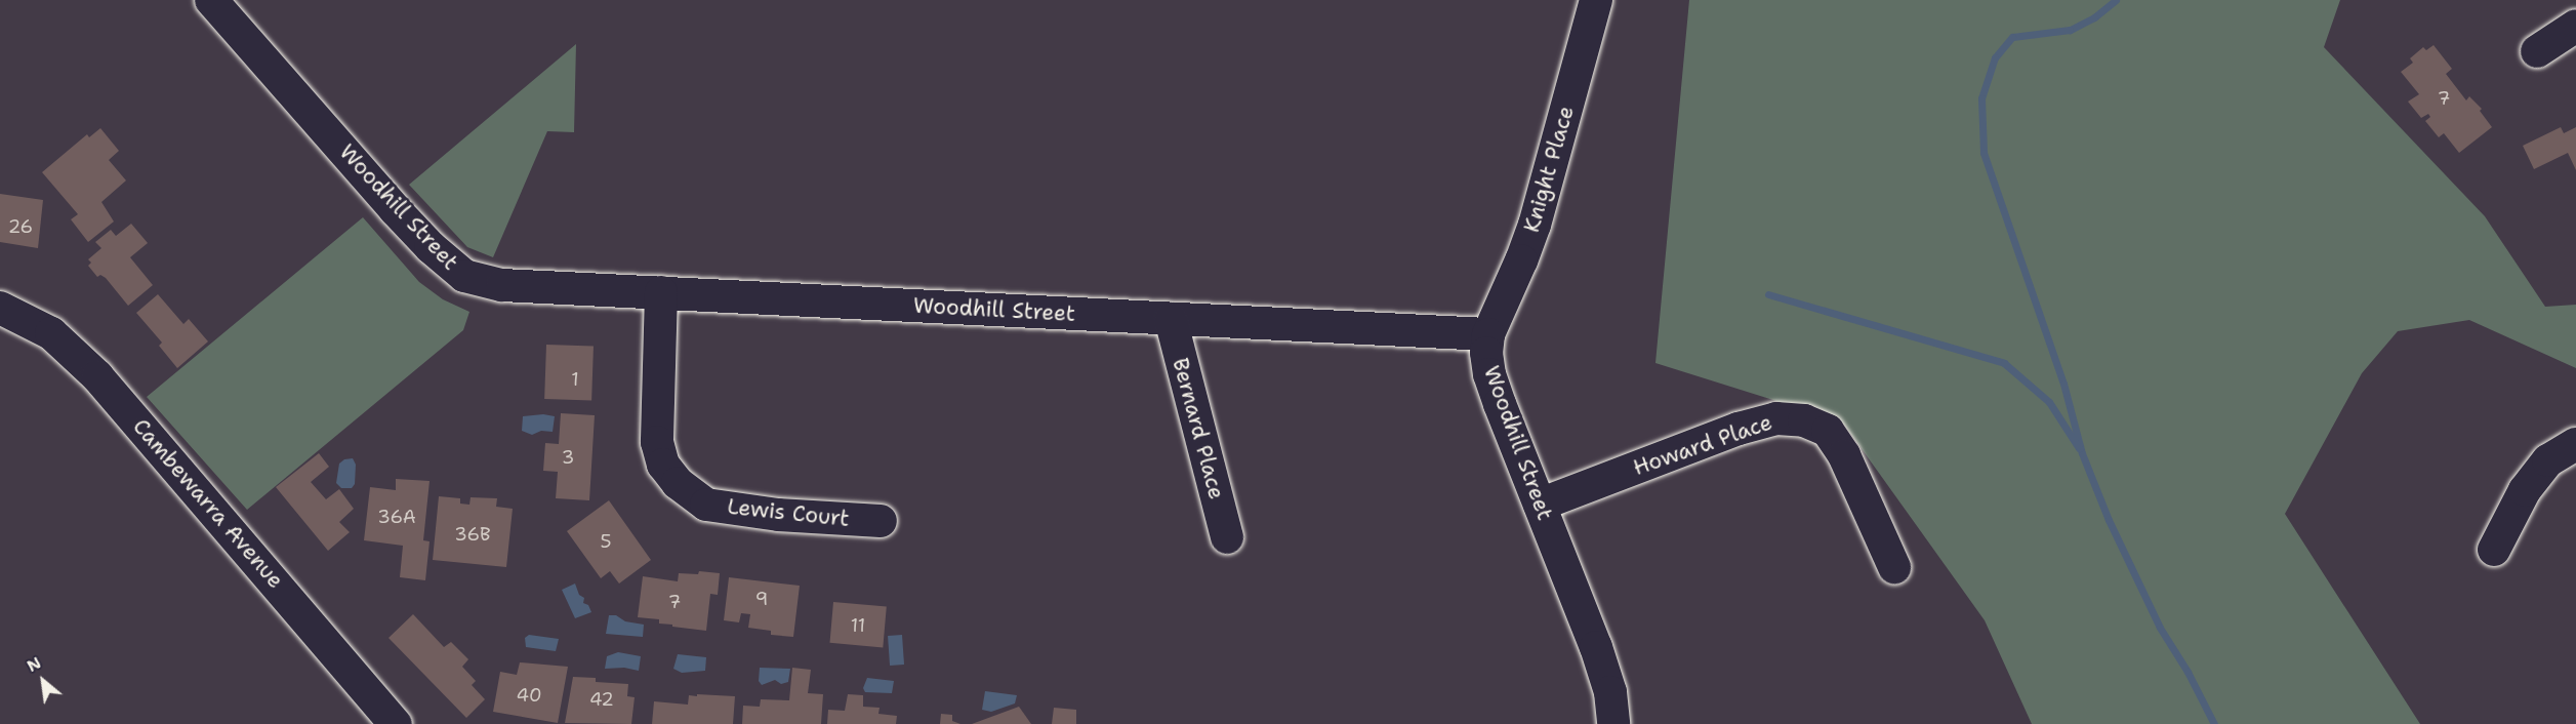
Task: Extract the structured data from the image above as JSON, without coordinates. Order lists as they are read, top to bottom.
{
  "streets": {
    "street": [
      "Knight Place",
      "Woodhill Street",
      "Bernard Place",
      "Howard Place",
      "Cambewarra Avenue",
      "Lewis Court"
    ]
  },
  "crossings": [
    ["Knight Place", "Woodhill Street"],
    ["Woodhill Street", "Bernard Place"],
    ["Woodhill Street", "Howard Place"],
    ["Woodhill Street", "Lewis Court"]
  ],
  "house_numbers": [
    "7",
    "26",
    "1",
    "3",
    "36A",
    "36B",
    "5",
    "9",
    "7",
    "11",
    "40",
    "42"
  ],
  "north": "top left"
}
